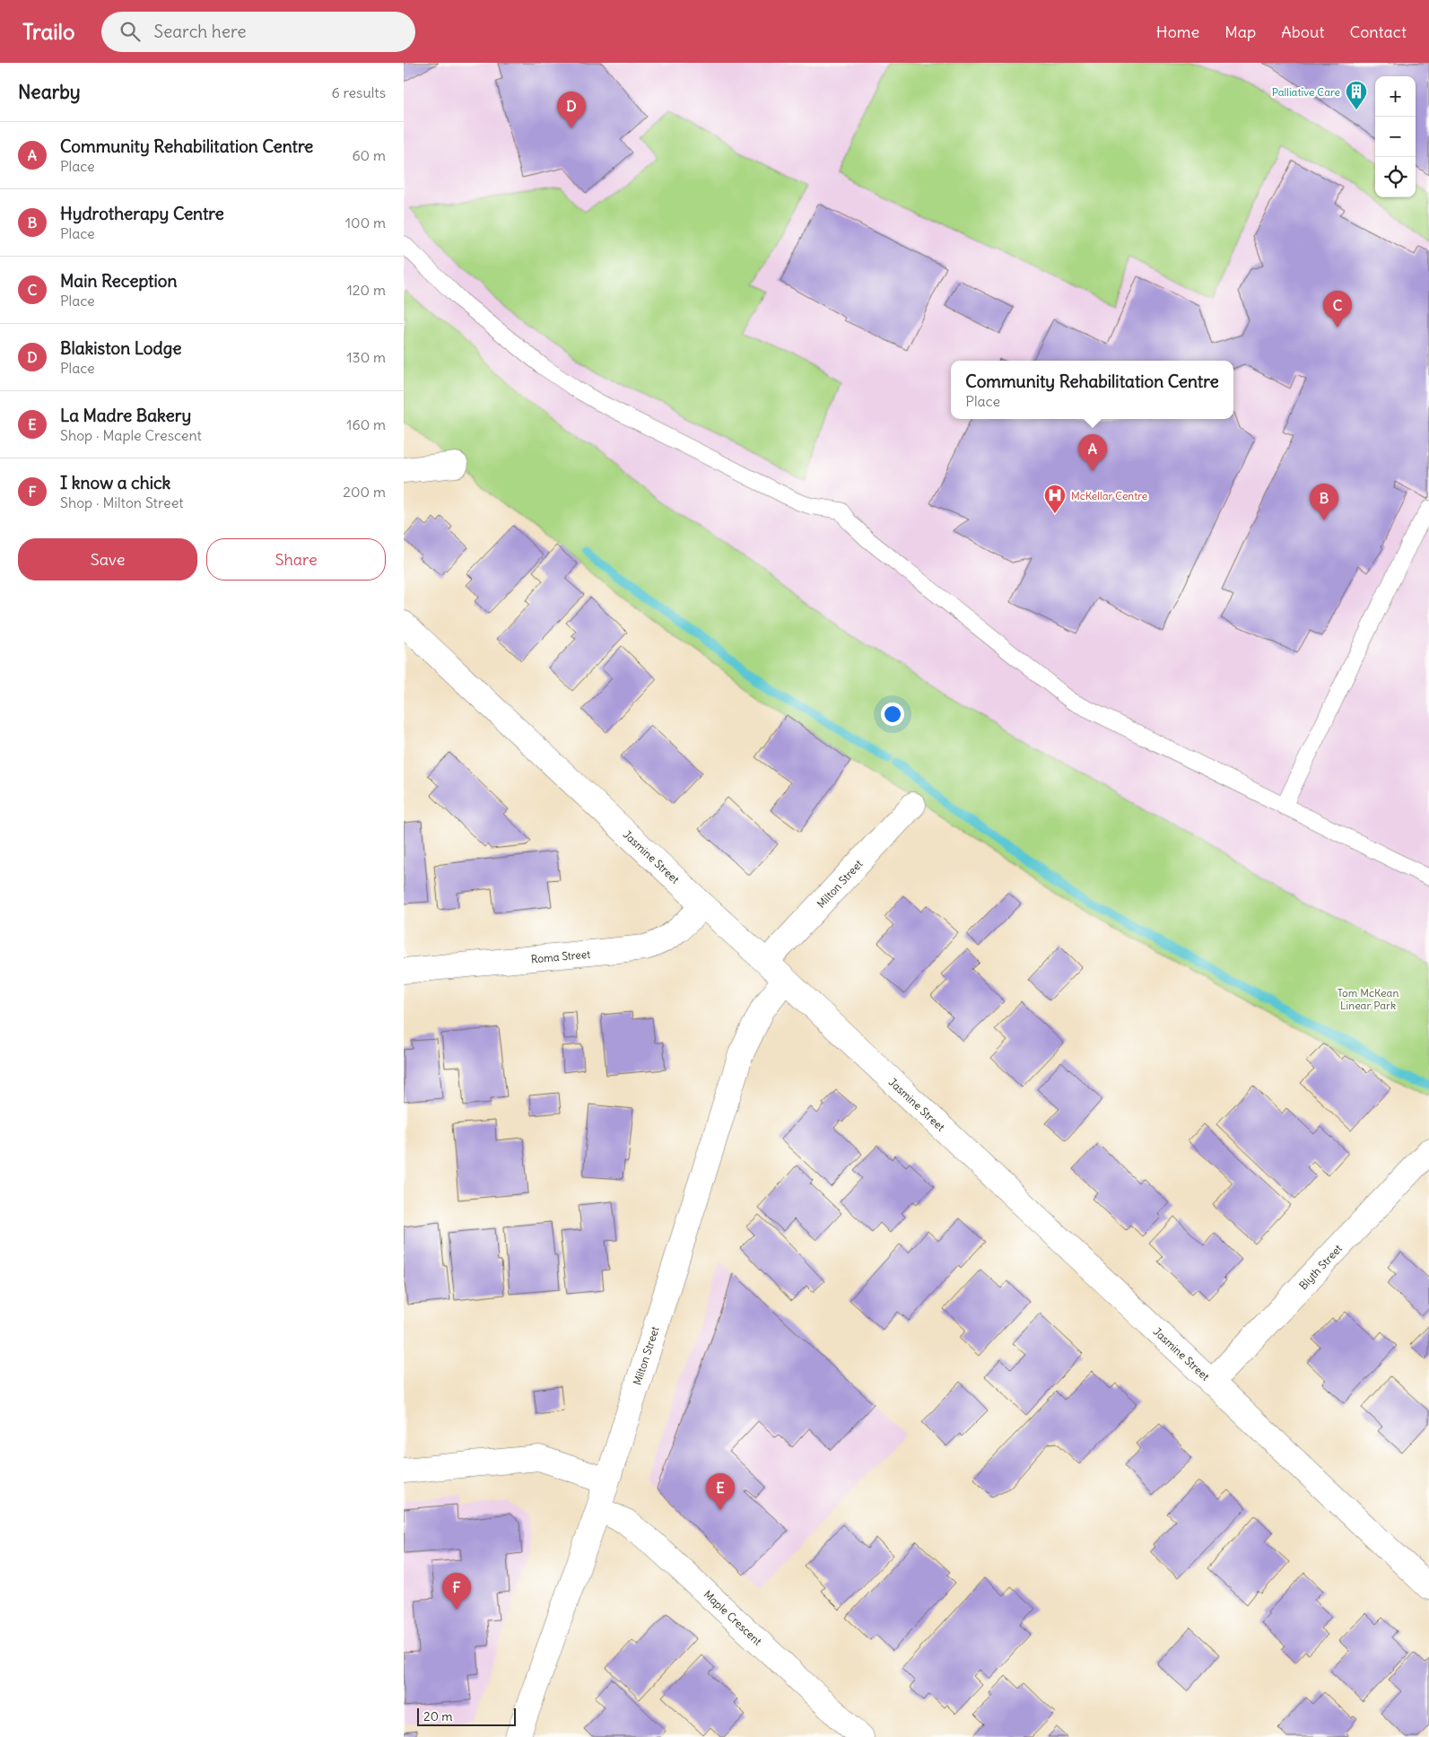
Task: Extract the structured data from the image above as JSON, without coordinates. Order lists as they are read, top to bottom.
{
  "streets": {
    "street": [
      "Jasmine Street",
      "Milton Street",
      "Roma Street",
      "Blyth Street",
      "Maple Crescent"
    ]
  },
  "crossings": [
    ["Jasmine Street", "Milton Street"],
    ["Jasmine Street", "Roma Street"],
    ["Jasmine Street", "Blyth Street"],
    ["Milton Street", "Maple Crescent"]
  ],
  "parks": ["Tom McKean Linear Park"],
  "places": {
    "building": ["Palliative Care"],
    "hospital": ["McKellar Centre"]
  },
  "scale_bar": "20 m",
  "page": {
    "header": "Trailo",
    "search": "Search here",
    "nav": [
      "Home",
      "Map",
      "About",
      "Contact"
    ],
    "heading": ["Nearby", "6 results"],
    "map_buttons": ["+", "−"],
    "pins": [
      "D",
      "C",
      "A",
      "B",
      "E",
      "F"
    ],
    "list": [
      {
        "mark": "A",
        "name": "Community Rehabilitation Centre",
        "note": "Place",
        "value": "60 m"
      },
      {
        "mark": "B",
        "name": "Hydrotherapy Centre",
        "note": "Place",
        "value": "100 m"
      },
      {
        "mark": "C",
        "name": "Main Reception",
        "note": "Place",
        "value": "120 m"
      },
      {
        "mark": "D",
        "name": "Blakiston Lodge",
        "note": "Place",
        "value": "130 m"
      },
      {
        "mark": "E",
        "name": "La Madre Bakery",
        "note": "Shop · Maple Crescent",
        "value": "160 m"
      },
      {
        "mark": "F",
        "name": "I know a chick",
        "note": "Shop · Milton Street",
        "value": "200 m"
      }
    ],
    "popup": ["Community Rehabilitation Centre", "Place"],
    "buttons": ["Save", "Share"],
    "scale": "20 m"
  }
}
